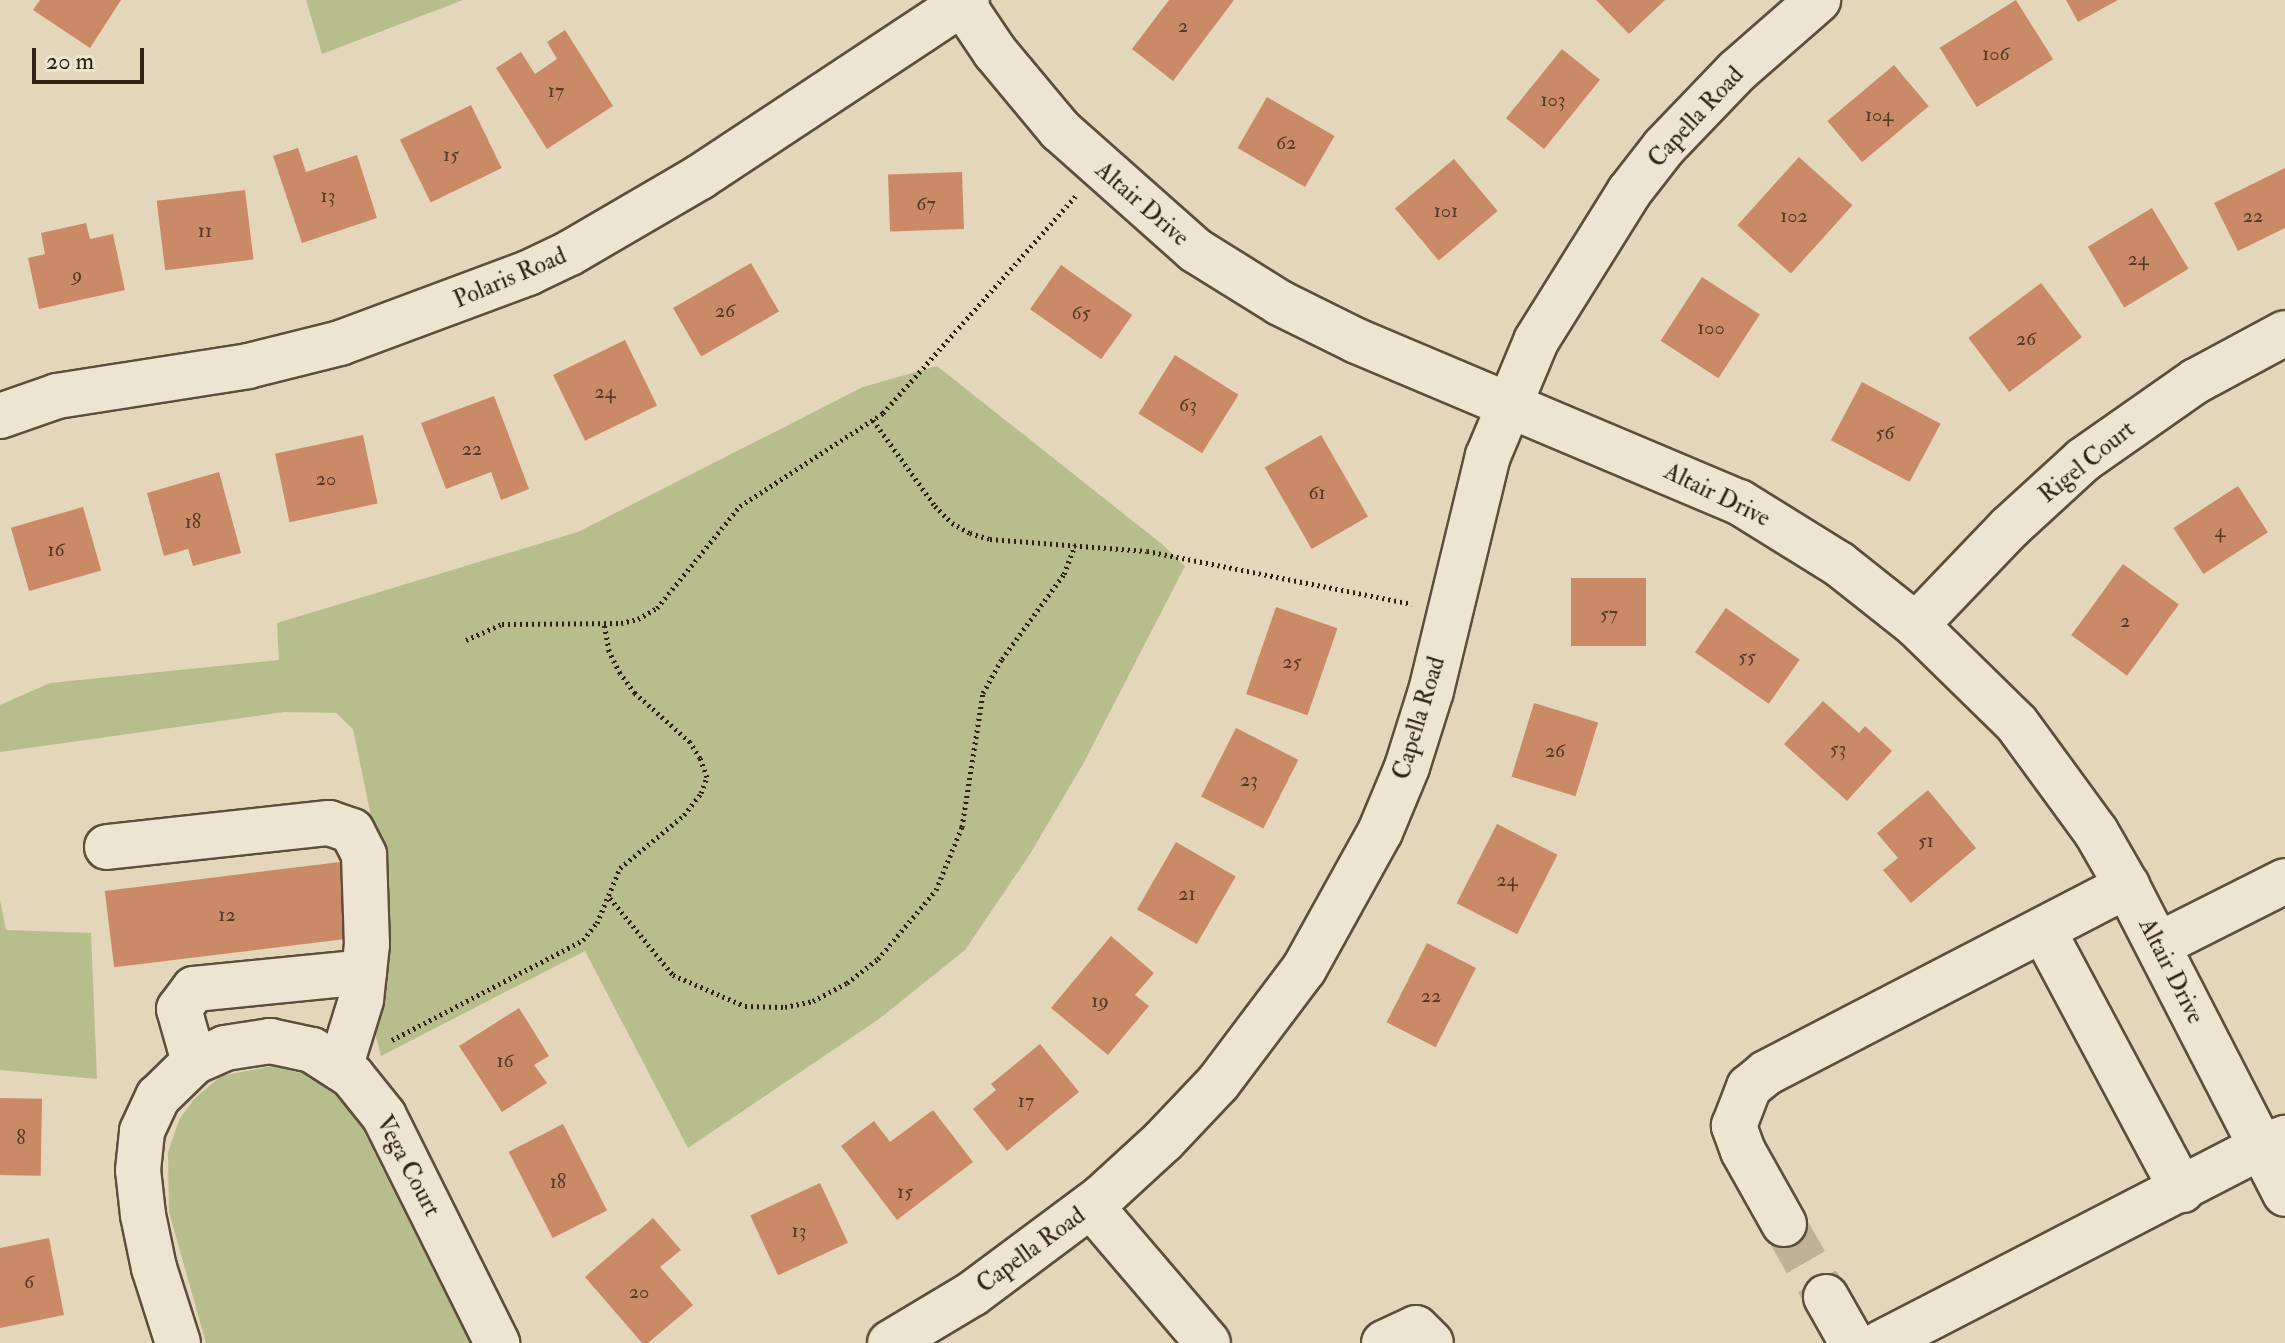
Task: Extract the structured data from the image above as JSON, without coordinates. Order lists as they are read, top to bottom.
{
  "streets": {
    "street": [
      "Capella Road",
      "Altair Drive",
      "Polaris Road",
      "Rigel Court",
      "Vega Court"
    ]
  },
  "crossings": [
    ["Capella Road", "Altair Drive"],
    ["Altair Drive", "Polaris Road"],
    ["Altair Drive", "Rigel Court"]
  ],
  "house_numbers": [
    "2",
    "106",
    "17",
    "103",
    "104",
    "62",
    "15",
    "13",
    "67",
    "101",
    "102",
    "22",
    "11",
    "24",
    "9",
    "26",
    "65",
    "100",
    "26",
    "24",
    "63",
    "56",
    "22",
    "20",
    "61",
    "18",
    "4",
    "16",
    "57",
    "2",
    "55",
    "25",
    "53",
    "26",
    "23",
    "51",
    "24",
    "21",
    "12",
    "22",
    "19",
    "16",
    "17",
    "8",
    "18",
    "15",
    "13",
    "6",
    "20"
  ],
  "scale_bar": "20 m"
}
